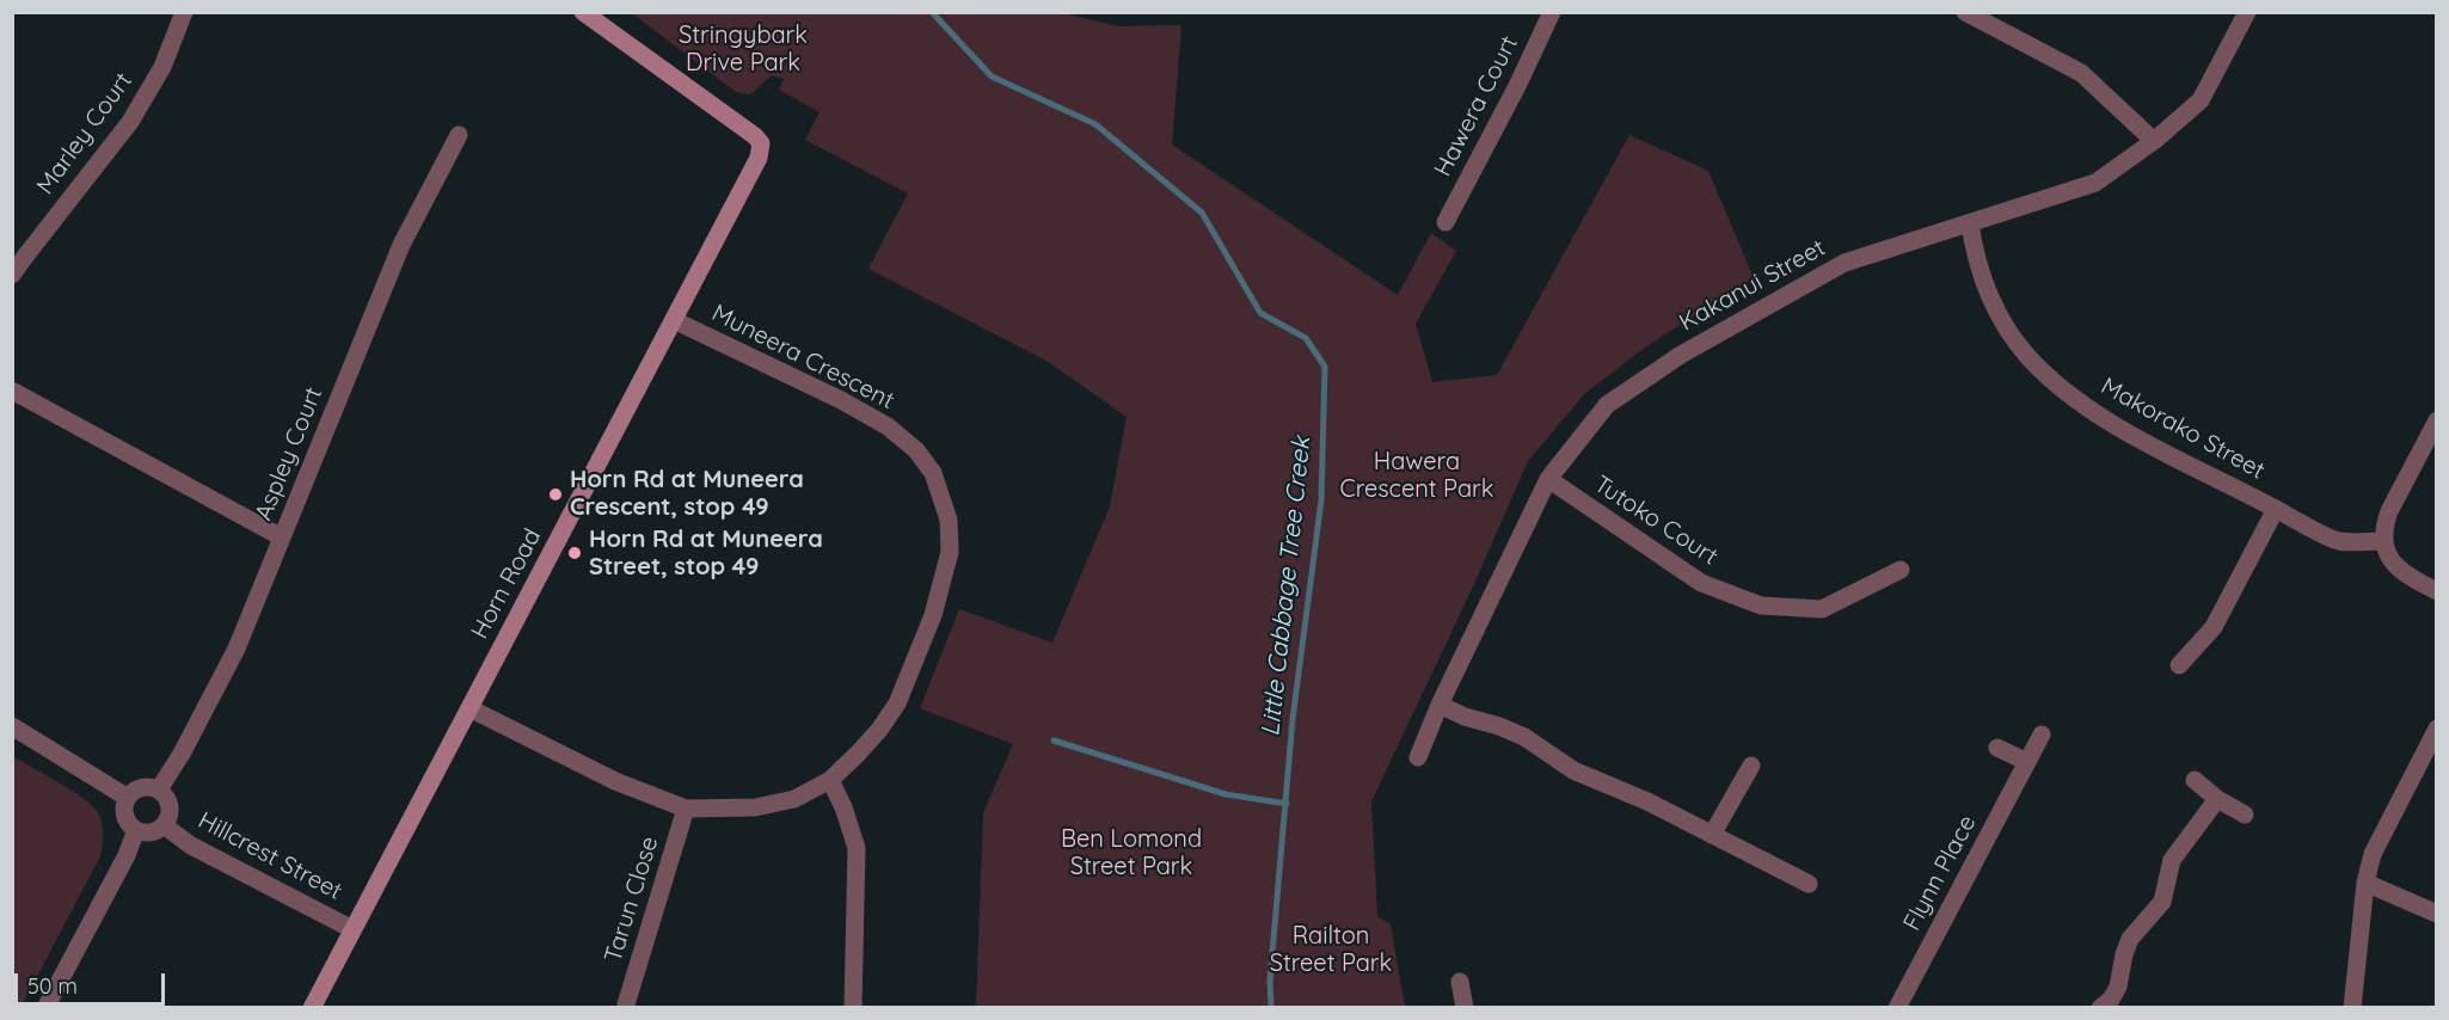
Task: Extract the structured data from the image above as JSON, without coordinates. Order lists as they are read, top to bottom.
{
  "streets": {
    "street": [
      "Hawera Court",
      "Marley Court",
      "Kakanui Street",
      "Muneera Crescent",
      "Makorako Street",
      "Aspley Court",
      "Tutoko Court",
      "Horn Road",
      "Hillcrest Street",
      "Flynn Place",
      "Tarun Close"
    ]
  },
  "crossings": [
    ["Kakanui Street", "Makorako Street"],
    ["Kakanui Street", "Tutoko Court"],
    ["Muneera Crescent", "Horn Road"],
    ["Muneera Crescent", "Tarun Close"],
    ["Aspley Court", "Hillcrest Street"],
    ["Horn Road", "Hillcrest Street"]
  ],
  "water": ["Little Cabbage Tree Creek"],
  "parks": [
    "Stringybark Drive Park",
    "Hawera Crescent Park",
    "Ben Lomond Street Park",
    "Railton Street Park"
  ],
  "places": ["Horn Rd at Muneera Crescent, stop 49", "Horn Rd at Muneera Street, stop 49"],
  "scale_bar": "50 m"
}
